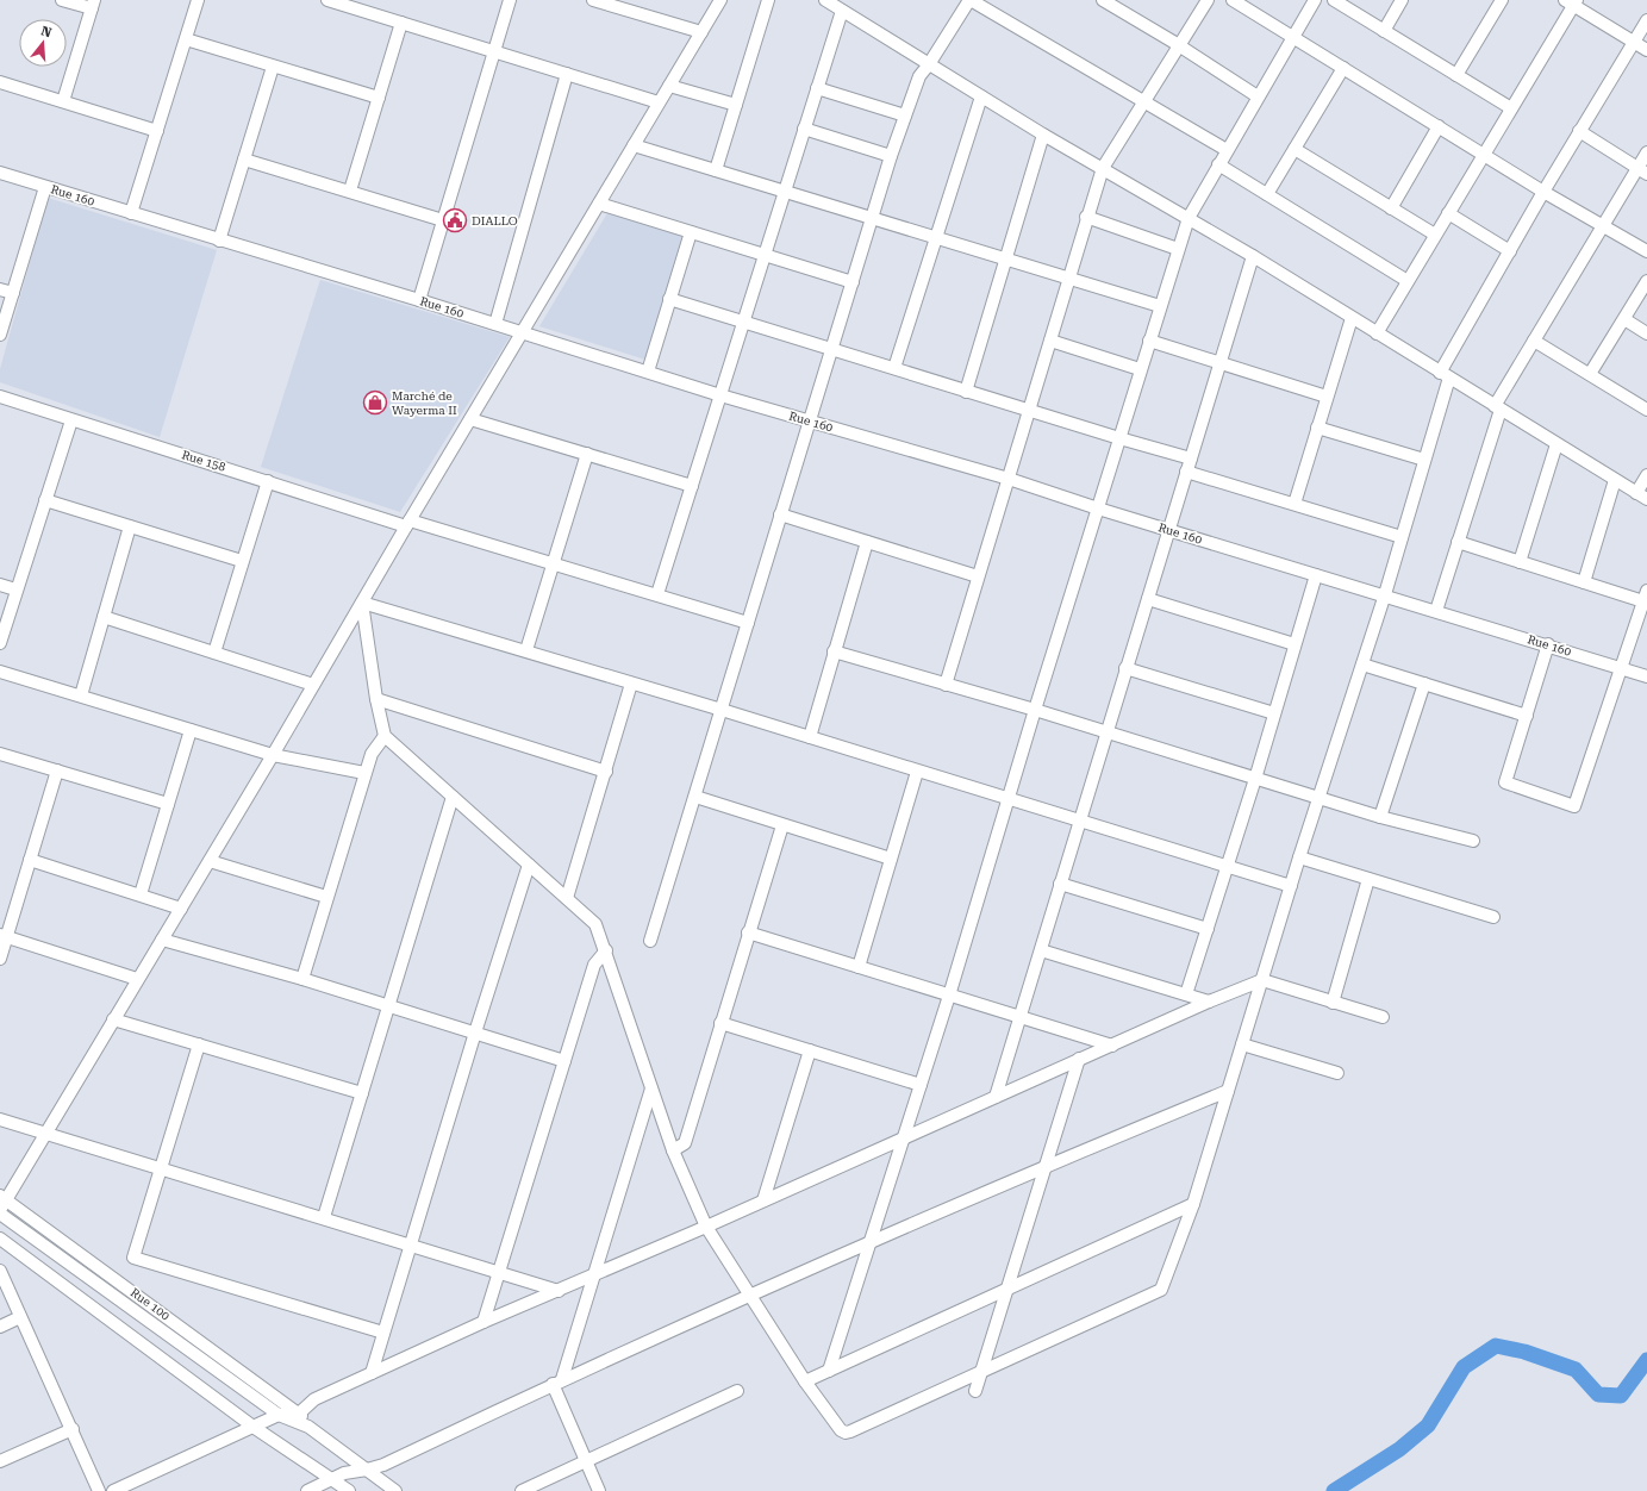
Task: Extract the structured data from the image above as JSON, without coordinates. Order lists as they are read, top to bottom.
{
  "streets": {
    "street": ["Rue 160", "Rue 158", "Rue 100"]
  },
  "places": {
    "public building": ["DIALLO"],
    "shop": ["Marché de Wayerma II"]
  },
  "north": "top"
}
